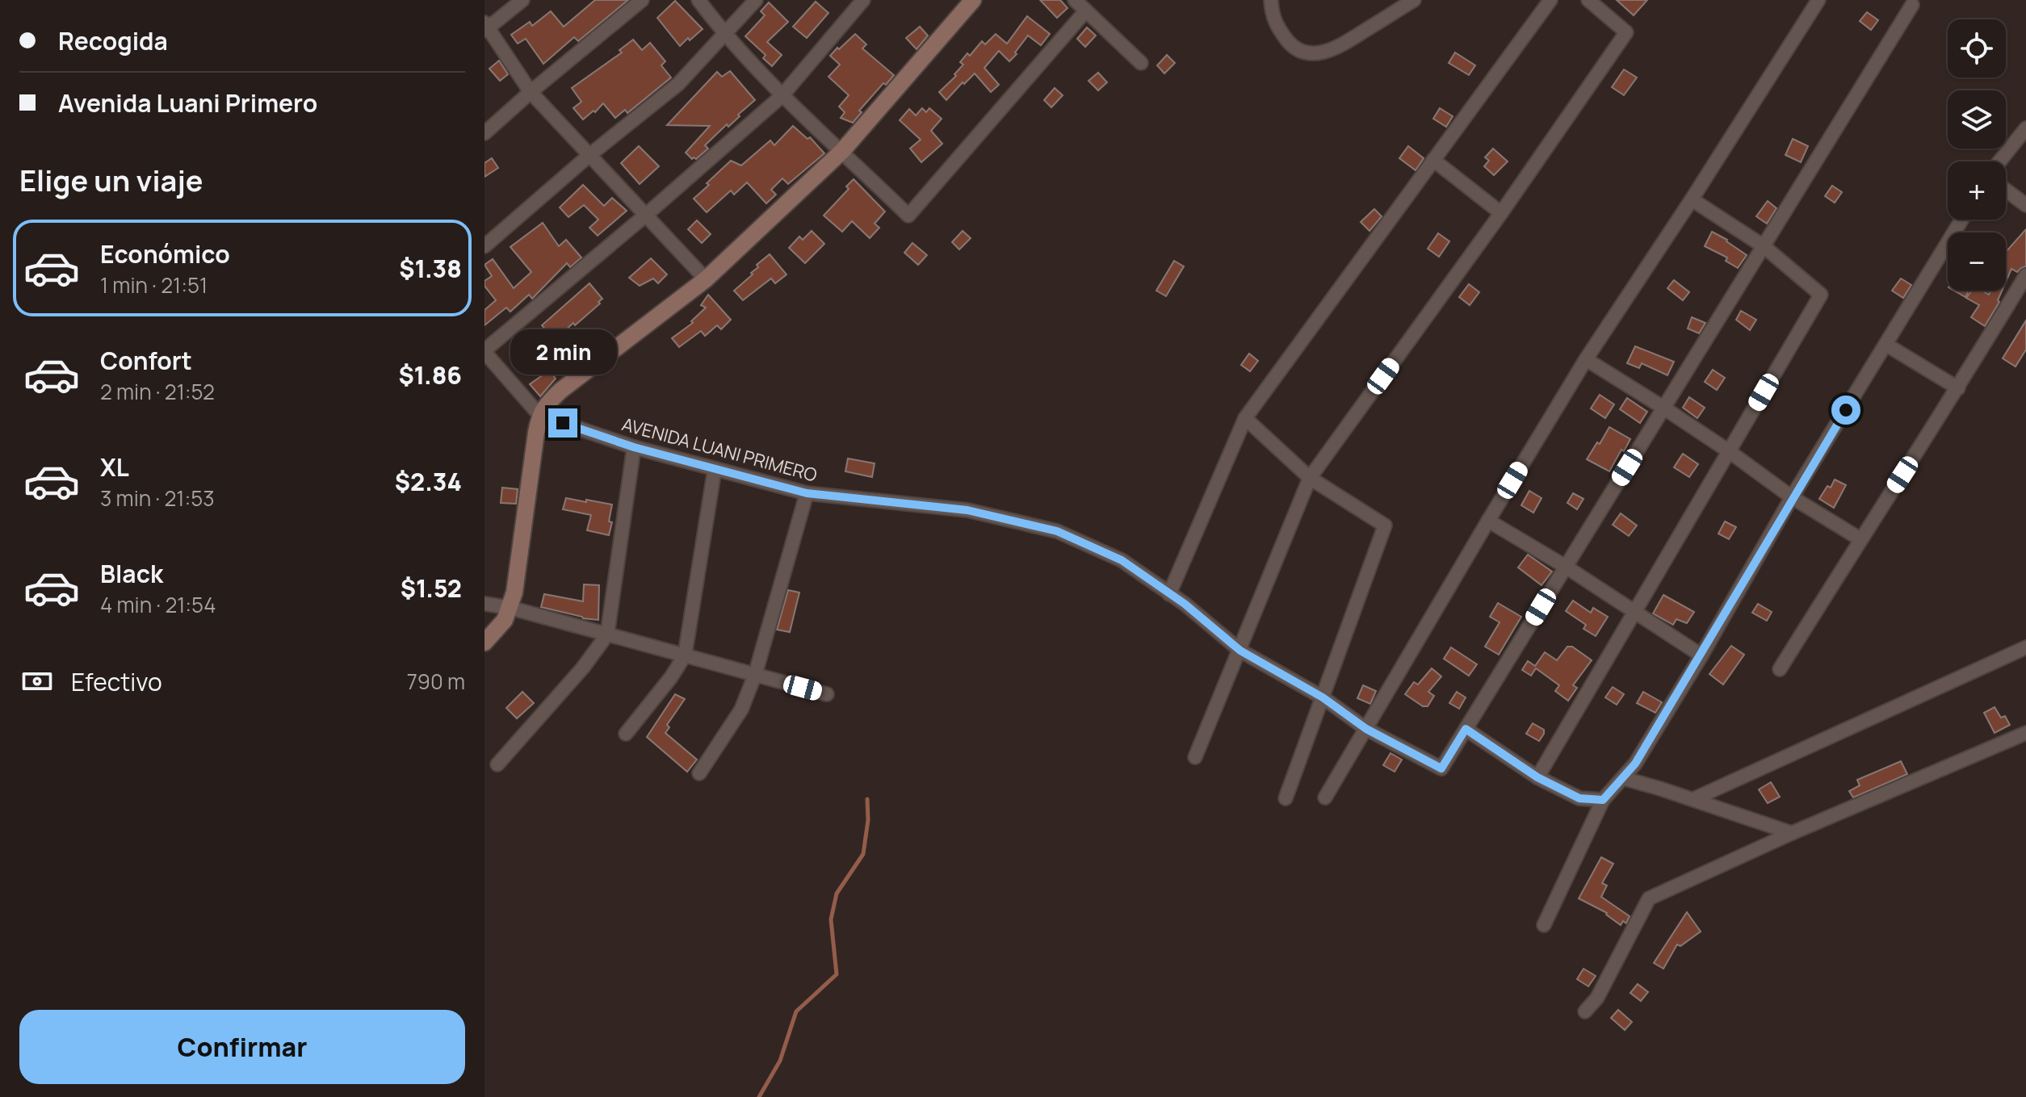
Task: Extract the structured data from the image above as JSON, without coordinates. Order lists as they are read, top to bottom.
{
  "streets": {
    "street": ["AVENIDA LUANI PRIMERO"]
  },
  "page": {
    "banner": ["Recogida", "Avenida Luani Primero"],
    "map_buttons": ["+", "−"],
    "heading": "Elige un viaje",
    "list": [
      {
        "name": "Económico",
        "note": "1 min · 21:51",
        "value": "$1.38"
      },
      {
        "name": "Confort",
        "note": "2 min · 21:52",
        "value": "$1.86"
      },
      {
        "name": "XL",
        "note": "3 min · 21:53",
        "value": "$2.34"
      },
      {
        "name": "Black",
        "note": "4 min · 21:54",
        "value": "$1.52"
      }
    ],
    "bubble": "2 min",
    "pay": ["Efectivo", "790 m"],
    "buttons": "Confirmar"
  }
}
